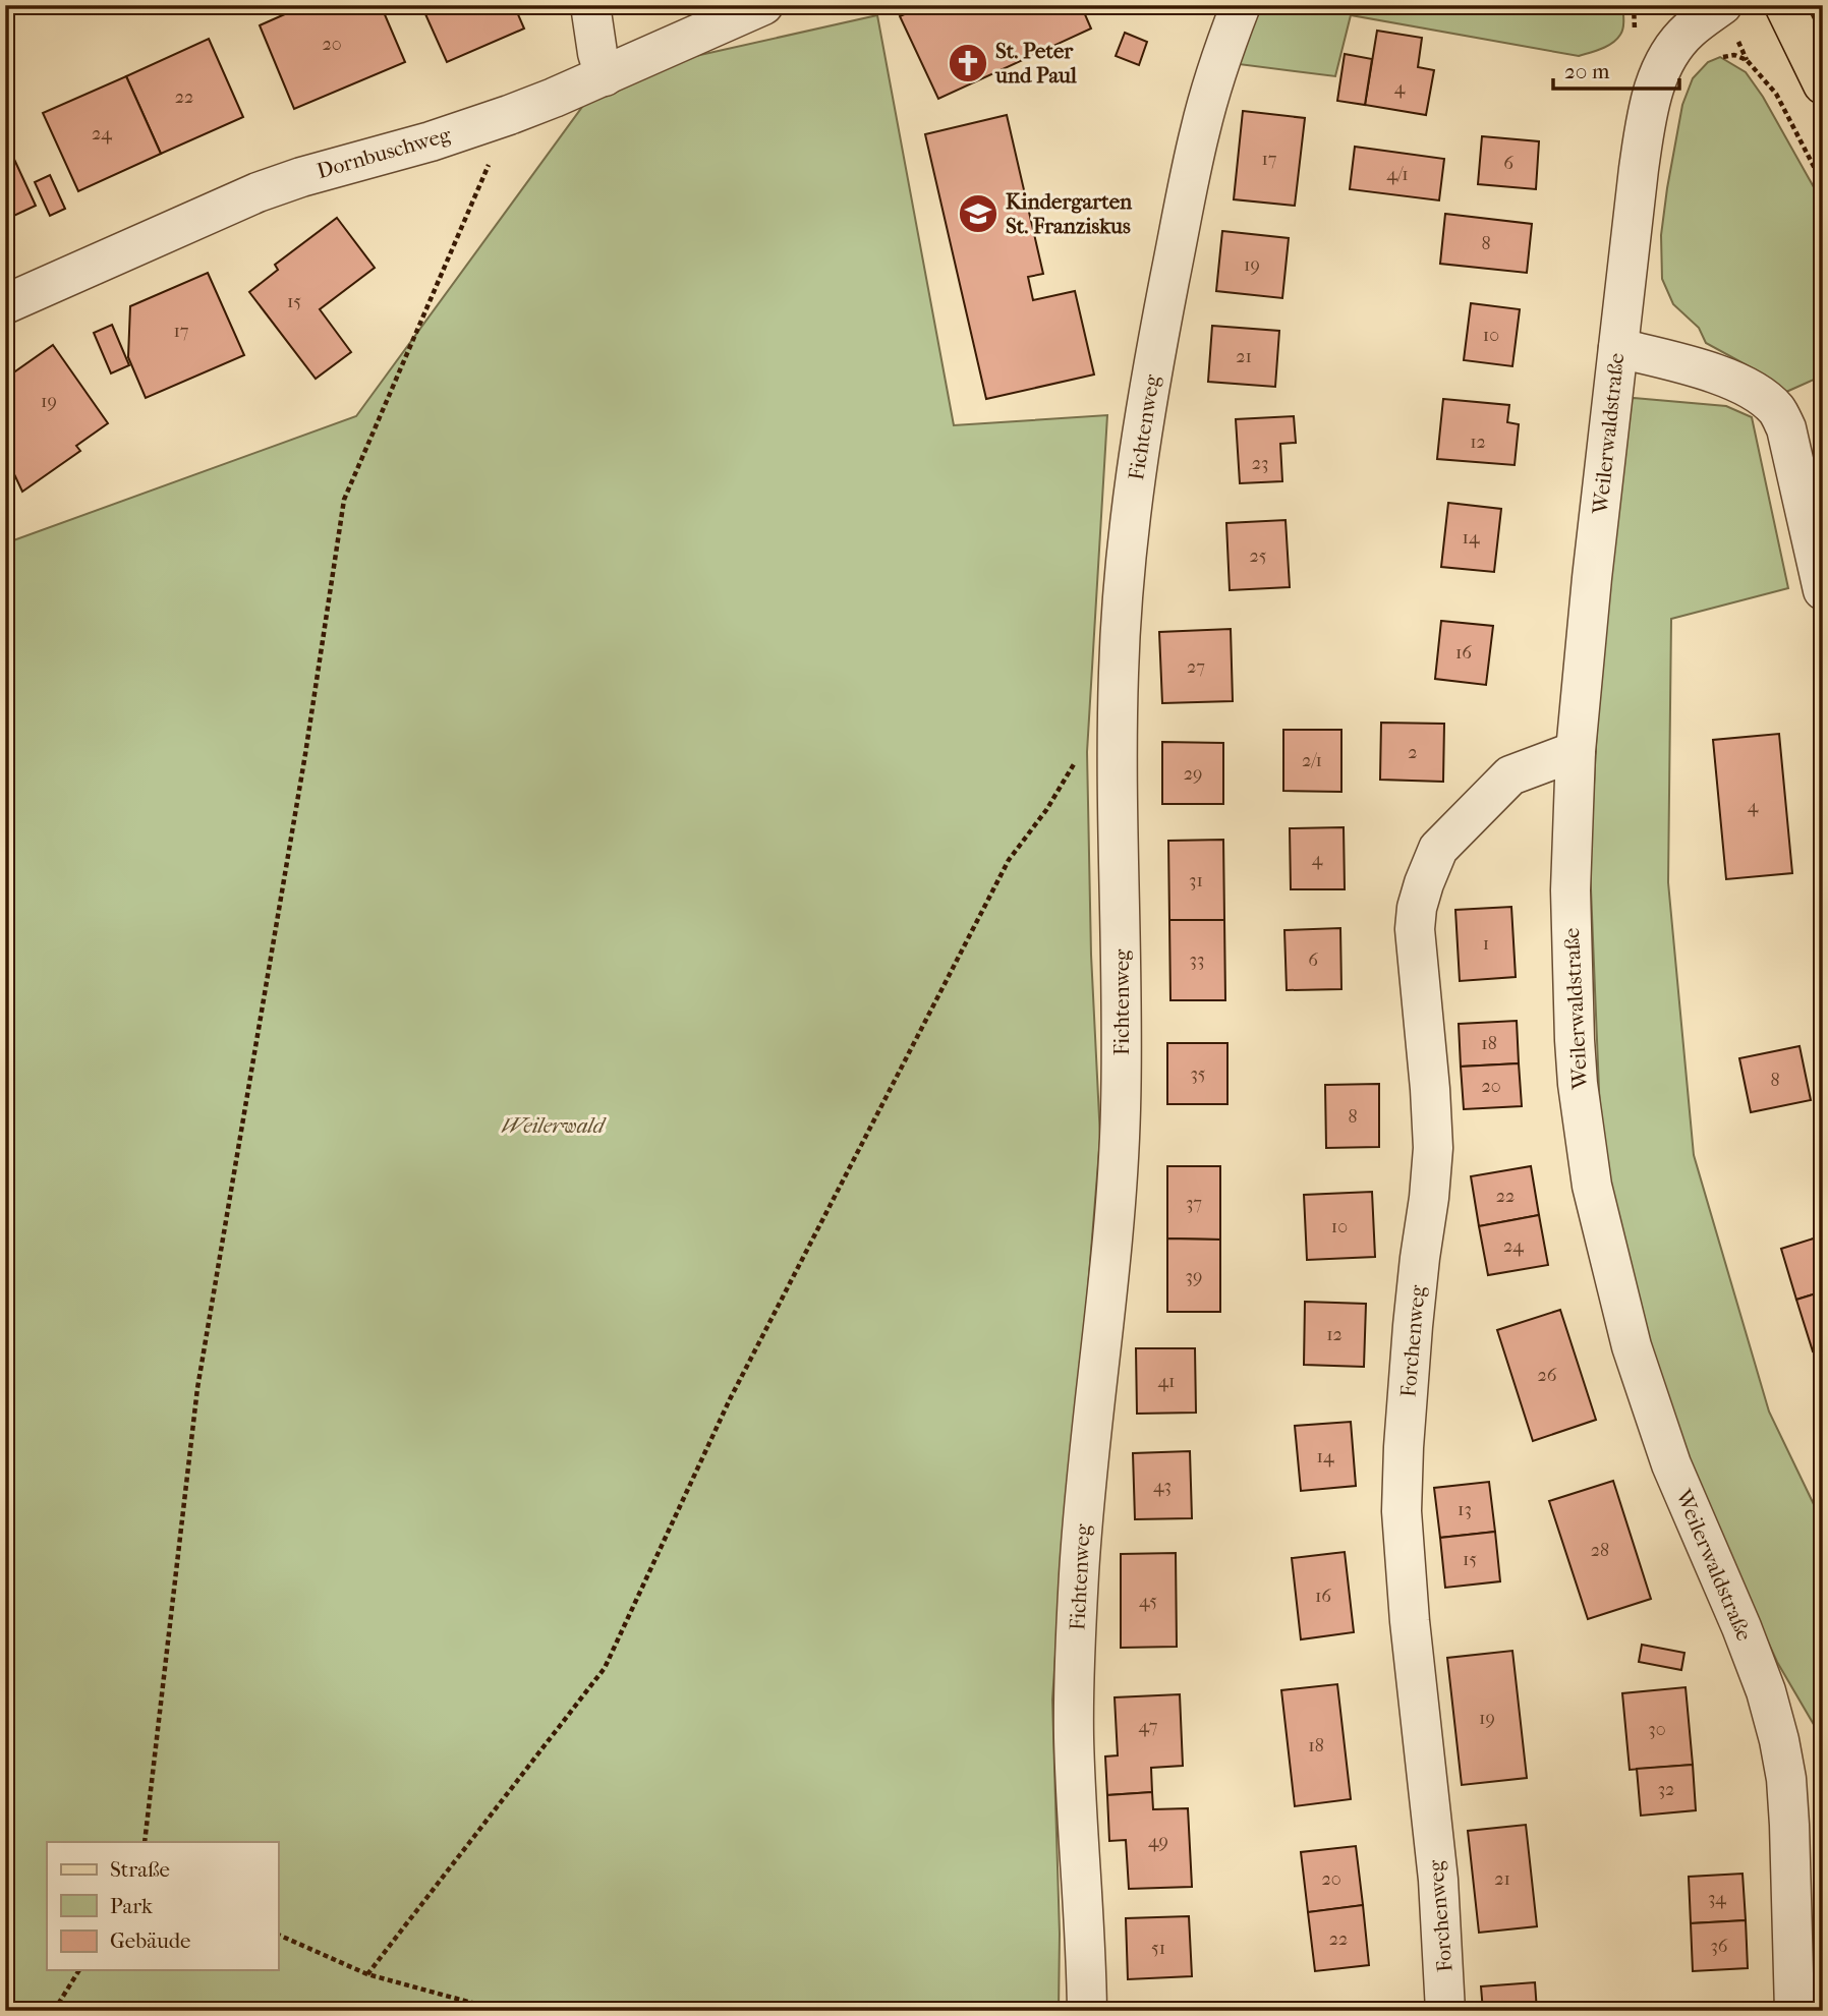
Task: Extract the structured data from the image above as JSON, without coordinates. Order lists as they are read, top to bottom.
{
  "streets": {
    "street": [
      "Dornbuschweg",
      "Fichtenweg",
      "Weilerwaldstraße",
      "Forchenweg"
    ]
  },
  "crossings": [
    ["Weilerwaldstraße", "Forchenweg"]
  ],
  "parks": ["Weilerwald"],
  "places": {
    "church": ["St. Peter und Paul"],
    "school or university": ["Kindergarten St. Franziskus"]
  },
  "house_numbers": [
    "20",
    "4",
    "22",
    "24",
    "17",
    "6",
    "4/1",
    "8",
    "19",
    "15",
    "17",
    "10",
    "21",
    "19",
    "12",
    "23",
    "14",
    "25",
    "16",
    "27",
    "2",
    "2/1",
    "29",
    "4",
    "4",
    "31",
    "1",
    "33",
    "6",
    "18",
    "35",
    "8",
    "20",
    "8",
    "22",
    "37",
    "10",
    "24",
    "39",
    "12",
    "26",
    "41",
    "14",
    "43",
    "13",
    "28",
    "15",
    "16",
    "45",
    "19",
    "47",
    "30",
    "18",
    "32",
    "49",
    "20",
    "21",
    "34",
    "22",
    "36",
    "51"
  ],
  "legend": ["Straße", "Park", "Gebäude"],
  "scale_bar": "20 m"
}
